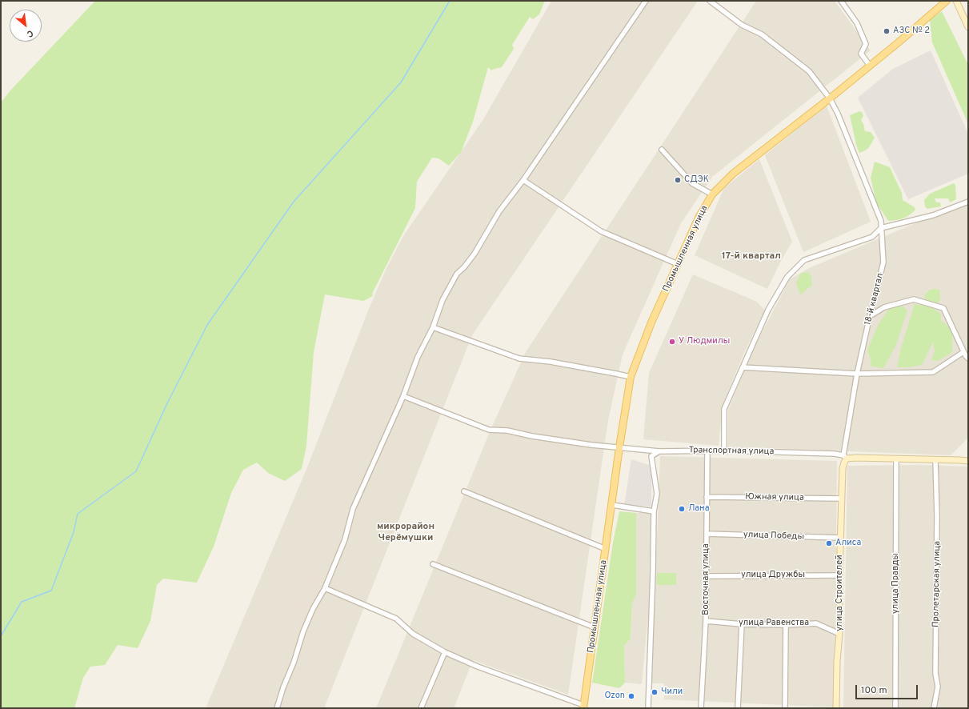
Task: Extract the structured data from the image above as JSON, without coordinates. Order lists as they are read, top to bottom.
{
  "streets": {
    "main road": ["Промышленная улица"],
    "street": [
      "18-й квартал",
      "Транспортная улица",
      "Южная улица",
      "улица Победы",
      "улица Дружбы",
      "Восточная улица",
      "улица Правды",
      "Пролетарская улица",
      "улица Строителей",
      "улица Равенства"
    ]
  },
  "crossings": [
    ["Промышленная улица", "18-й квартал"],
    ["Промышленная улица", "Транспортная улица"],
    ["18-й квартал", "Транспортная улица"],
    ["18-й квартал", "улица Строителей"],
    ["Транспортная улица", "Восточная улица"],
    ["Транспортная улица", "улица Правды"],
    ["Транспортная улица", "Пролетарская улица"],
    ["Транспортная улица", "улица Строителей"],
    ["Южная улица", "Восточная улица"],
    ["Южная улица", "улица Строителей"],
    ["улица Победы", "Восточная улица"],
    ["улица Победы", "улица Строителей"],
    ["улица Дружбы", "Восточная улица"],
    ["улица Дружбы", "улица Строителей"],
    ["Восточная улица", "улица Равенства"],
    ["улица Строителей", "улица Равенства"]
  ],
  "districts": ["17-й квартал", "микрорайон Черёмушки"],
  "places": [
    "АЗС № 2",
    "СДЭК",
    "У Людмилы",
    "Лана",
    "Алиса",
    "Чили",
    "Ozon"
  ],
  "scale_bar": "100 m",
  "north": "bottom right"
}
